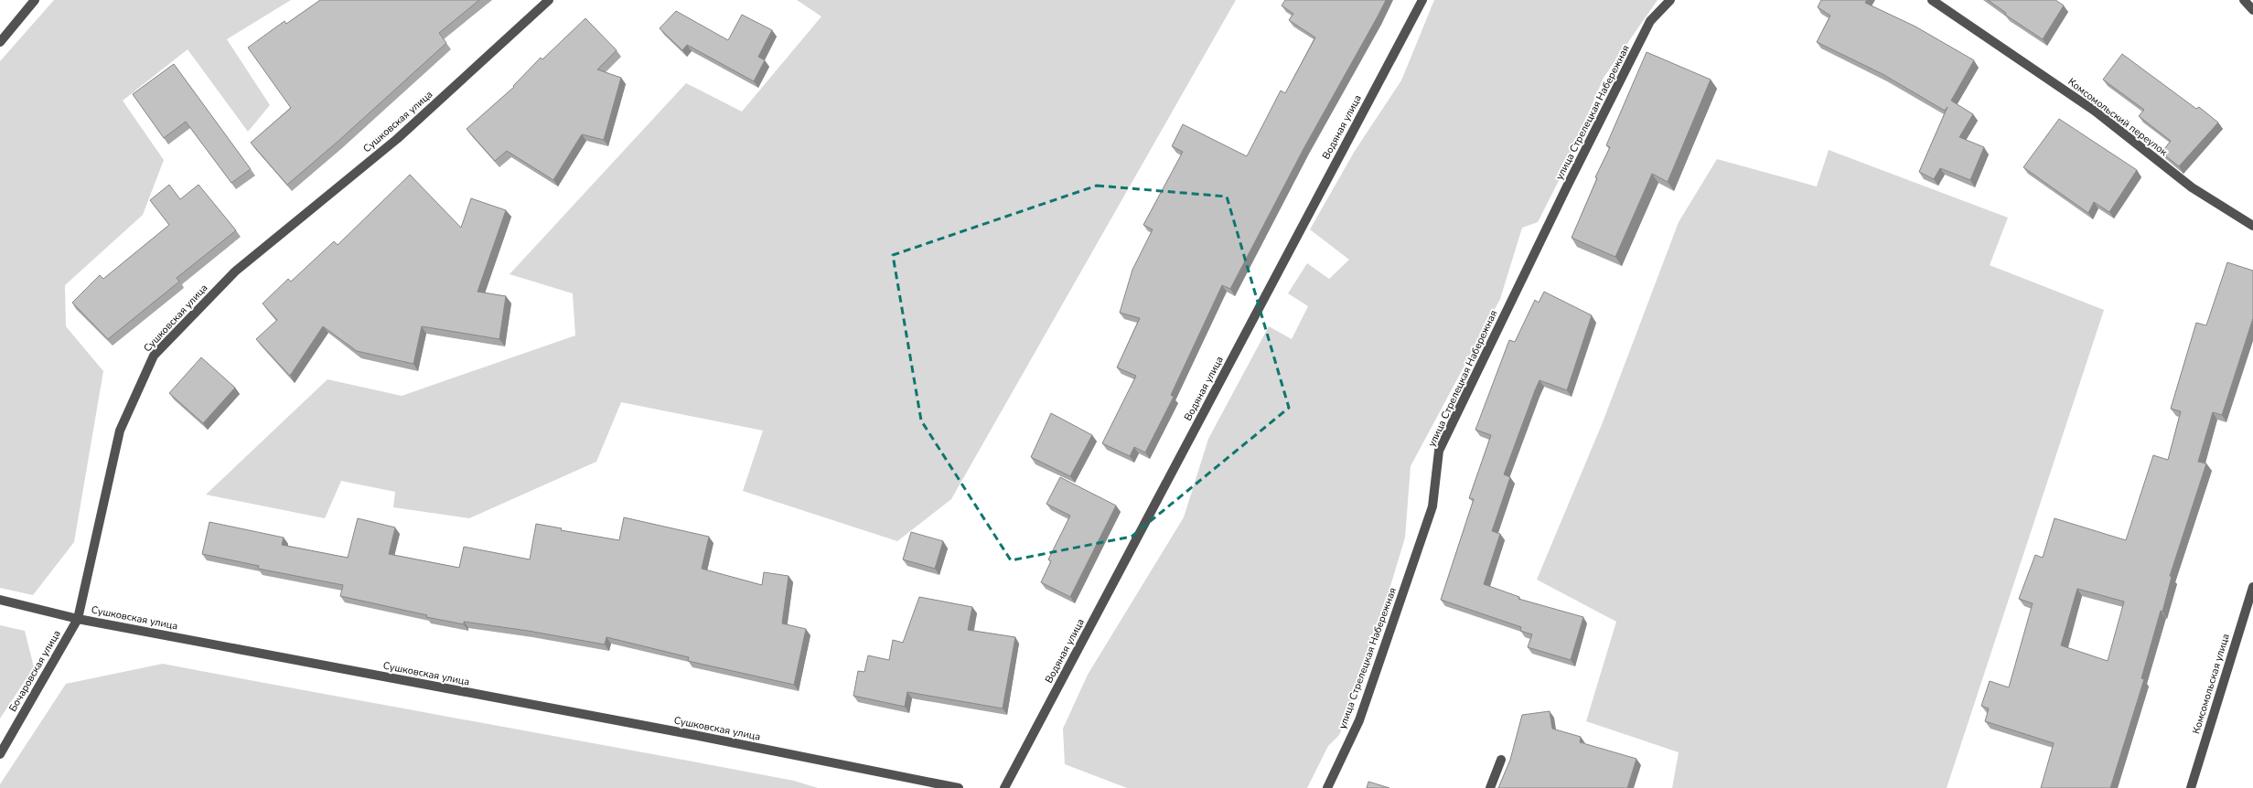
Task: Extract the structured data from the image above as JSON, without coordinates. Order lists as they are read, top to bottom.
{
  "streets": {
    "street": [
      "улица Стрелецкая Набережная",
      "Комсомольский переулок",
      "Сушковская улица",
      "Водяная улица",
      "Бочаровская улица",
      "Комсомольская улица"
    ]
  },
  "crossings": [
    ["Сушковская улица", "Бочаровская улица"]
  ]
}
